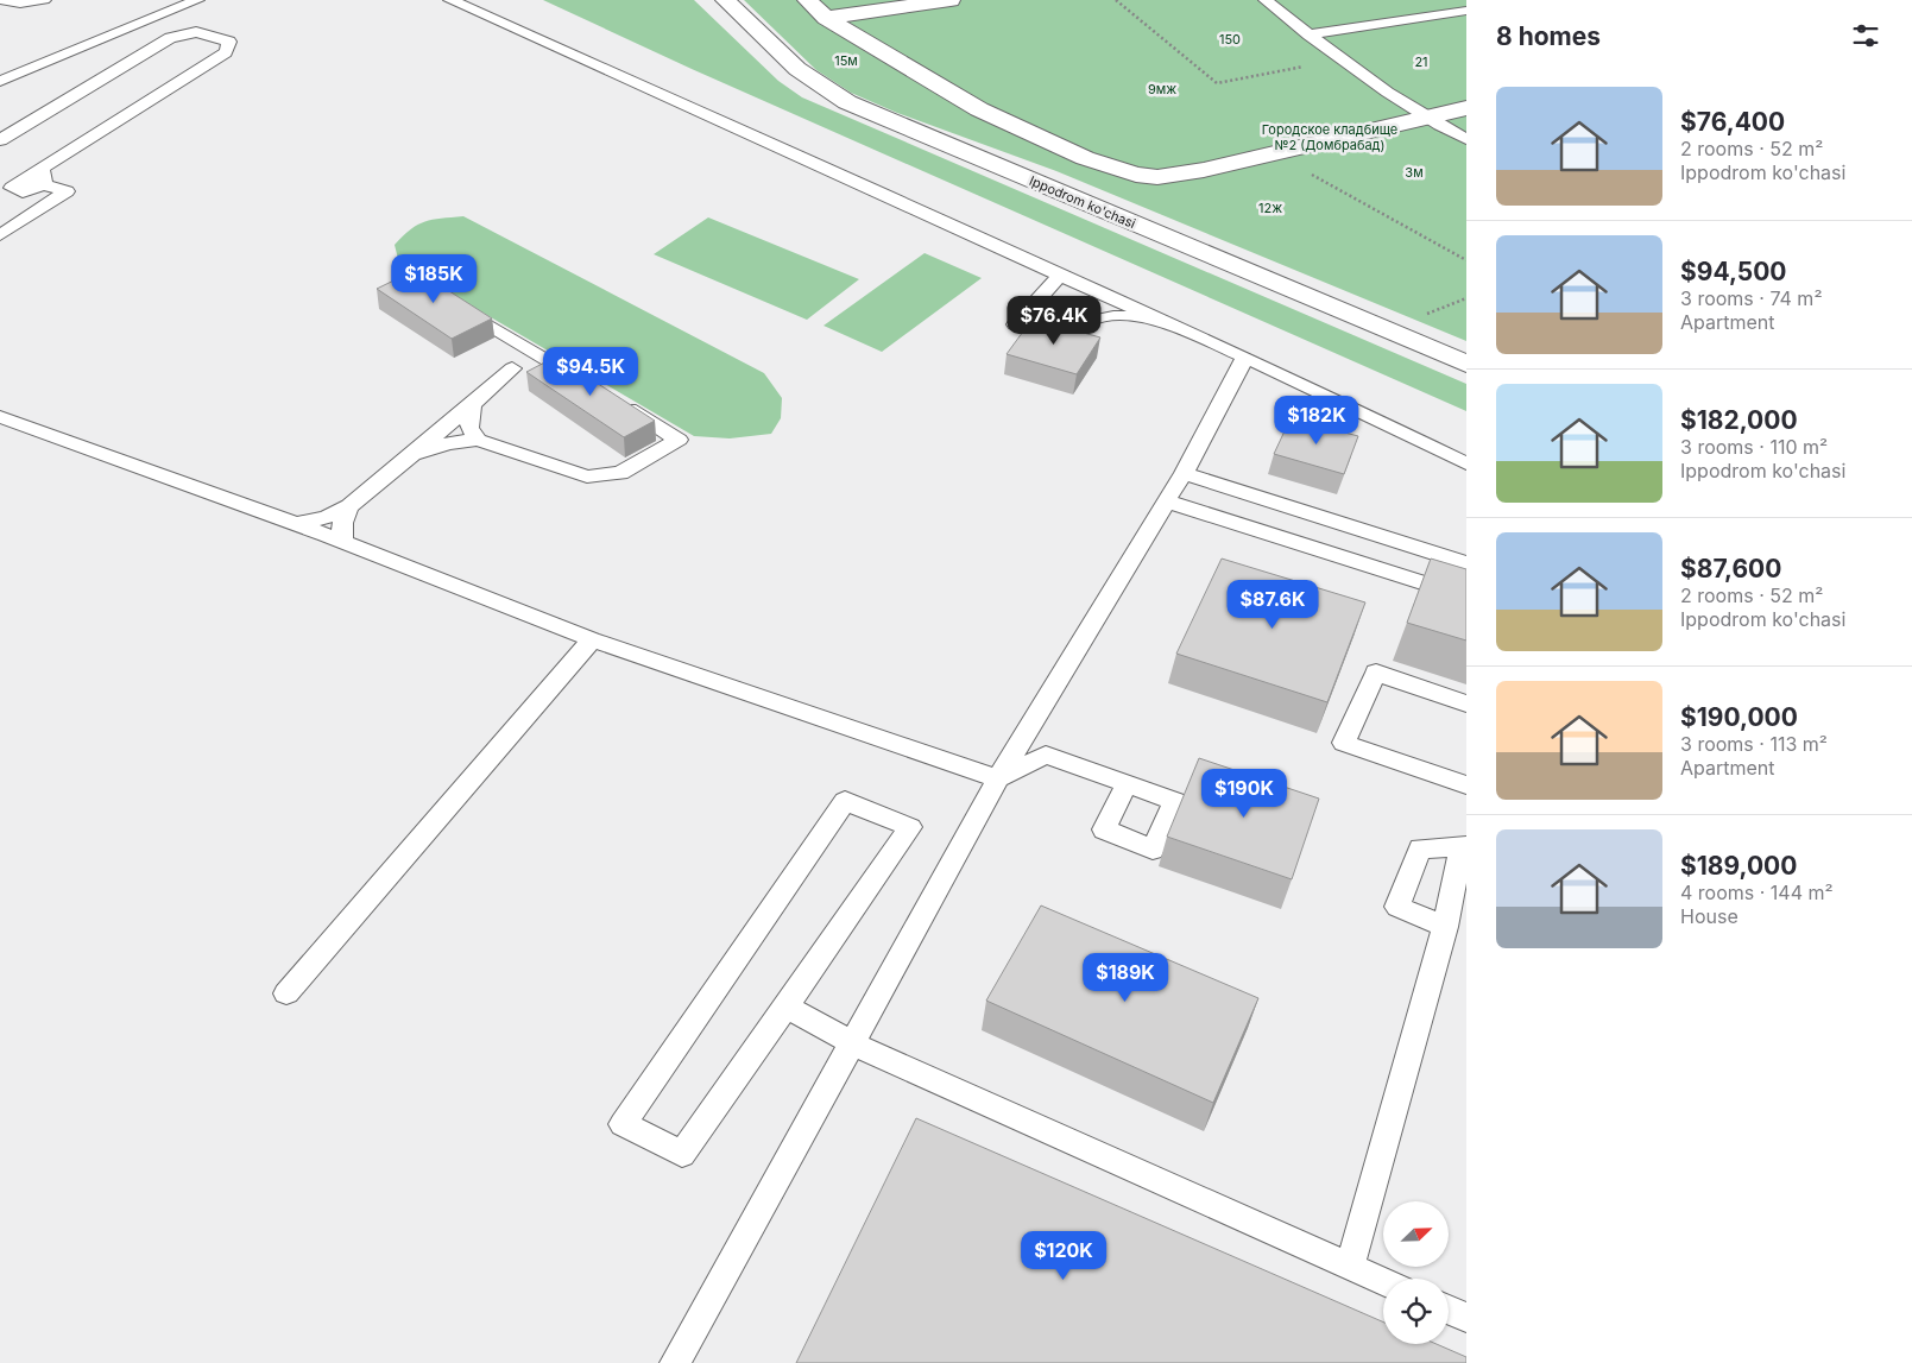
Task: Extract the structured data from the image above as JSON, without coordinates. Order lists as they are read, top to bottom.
{
  "streets": {
    "street": ["Ippodrom ko'chasi"]
  },
  "parks": [
    "150",
    "15м",
    "21",
    "9мж",
    "Городское кладбище №2 (Домбрабад)",
    "3м",
    "12ж"
  ],
  "north": "top right",
  "page": {
    "heading": "8 homes",
    "list": [
      {
        "name": "$76,400",
        "note": "2 rooms · 52 m² · Ippodrom ko'chasi"
      },
      {
        "name": "$94,500",
        "note": "3 rooms · 74 m² · Apartment"
      },
      {
        "name": "$182,000",
        "note": "3 rooms · 110 m² · Ippodrom ko'chasi"
      },
      {
        "name": "$87,600",
        "note": "2 rooms · 52 m² · Ippodrom ko'chasi"
      },
      {
        "name": "$190,000",
        "note": "3 rooms · 113 m² · Apartment"
      },
      {
        "name": "$189,000",
        "note": "4 rooms · 144 m² · House"
      }
    ],
    "price": [
      "$185K",
      "$76.4K",
      "$94.5K",
      "$182K",
      "$87.6K",
      "$190K",
      "$189K",
      "$120K"
    ]
  }
}
